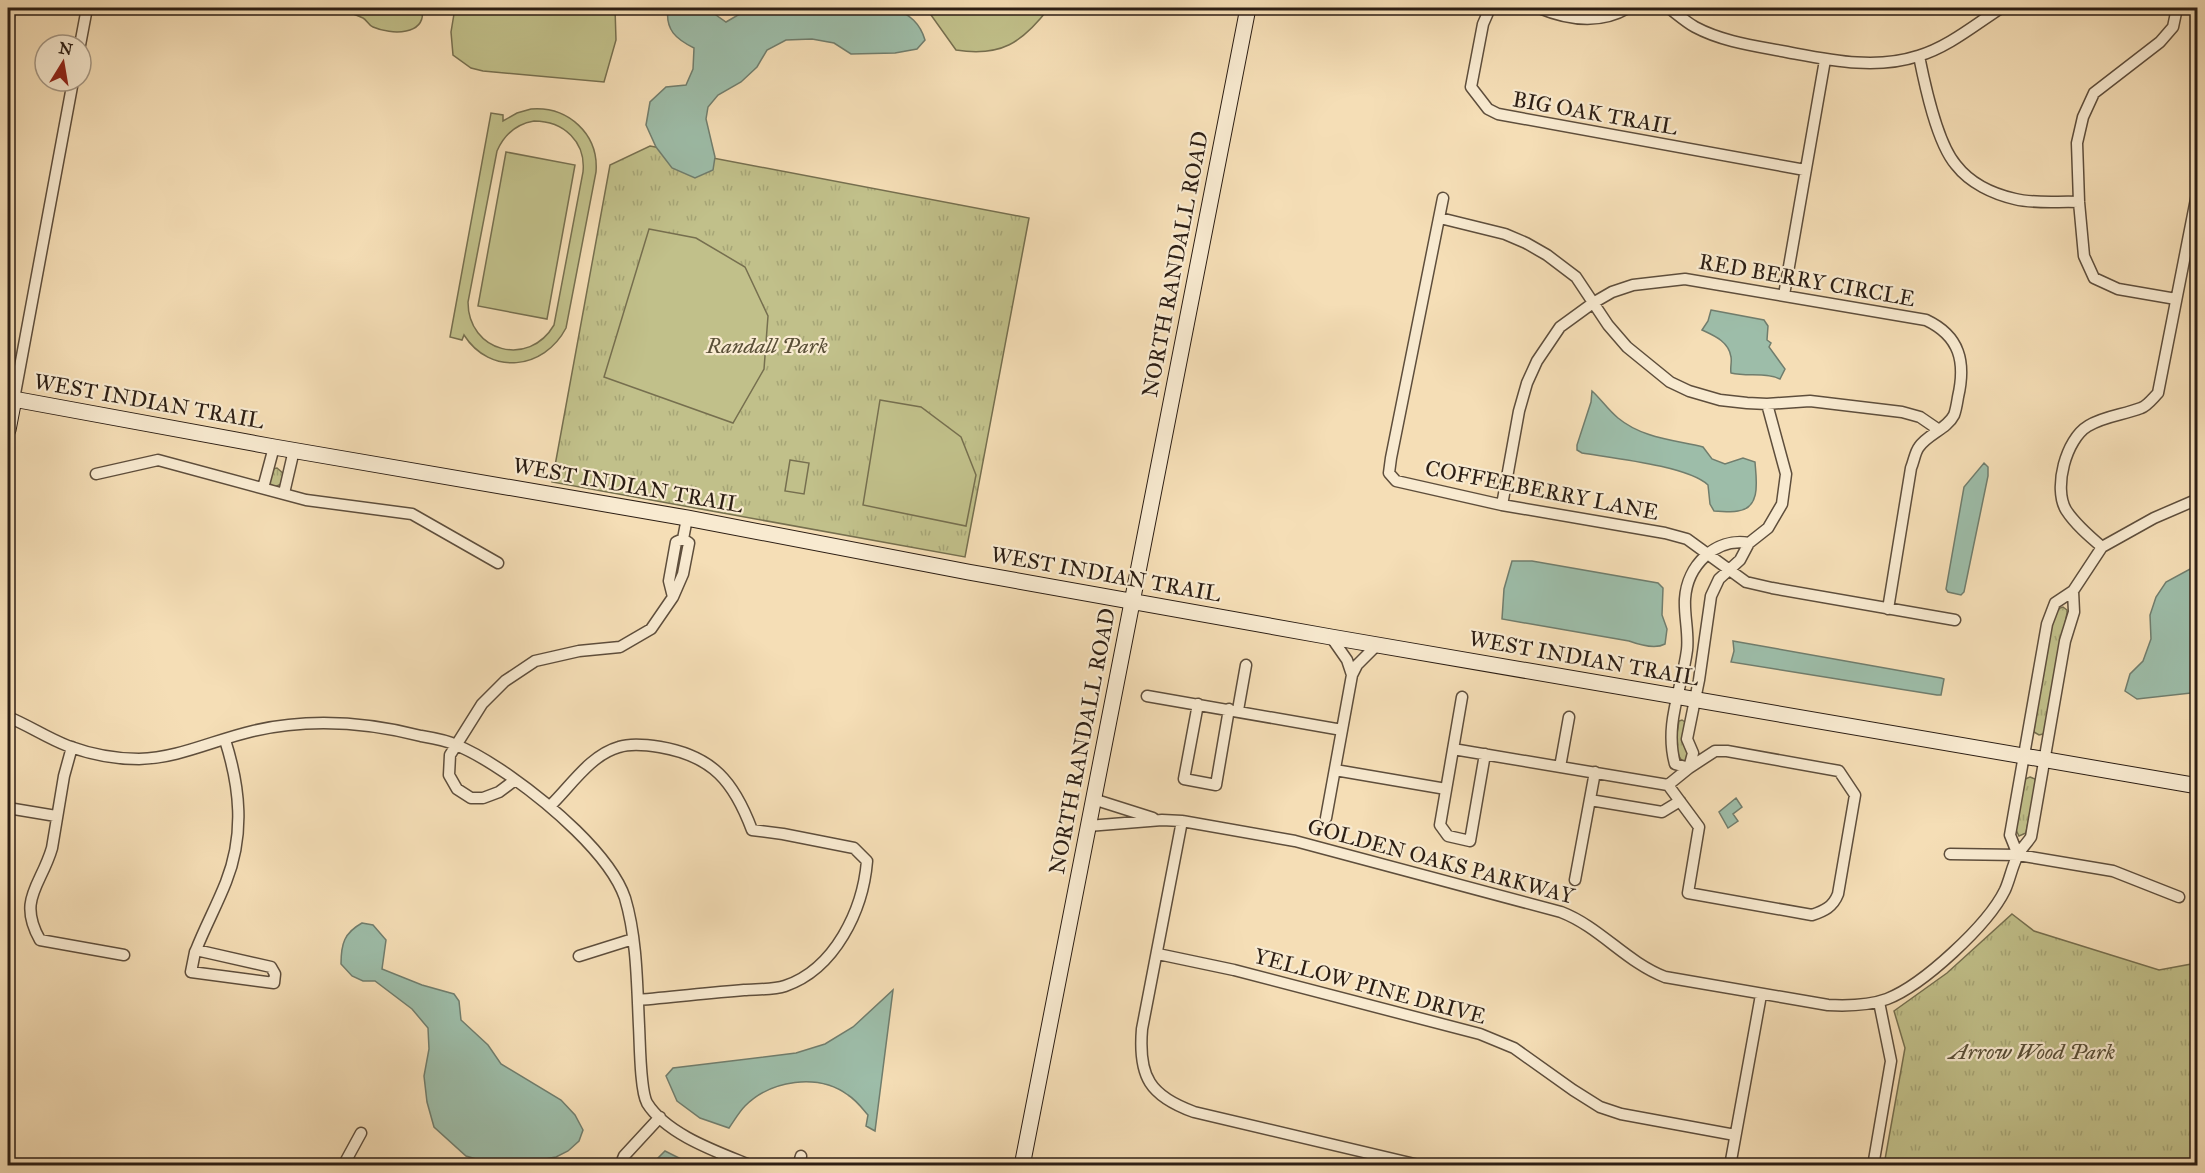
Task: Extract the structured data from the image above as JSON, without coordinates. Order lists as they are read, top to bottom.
{
  "streets": {
    "main road": ["NORTH RANDALL ROAD", "WEST INDIAN TRAIL"],
    "street": [
      "BIG OAK TRAIL",
      "RED BERRY CIRCLE",
      "COFFEEBERRY LANE",
      "GOLDEN OAKS PARKWAY",
      "YELLOW PINE DRIVE"
    ]
  },
  "crossings": [
    ["NORTH RANDALL ROAD", "WEST INDIAN TRAIL"],
    ["NORTH RANDALL ROAD", "GOLDEN OAKS PARKWAY"],
    ["RED BERRY CIRCLE", "COFFEEBERRY LANE"],
    ["WEST INDIAN TRAIL", "GOLDEN OAKS PARKWAY"]
  ],
  "parks": ["Randall Park", "Arrow Wood Park"],
  "north": "top"
}
